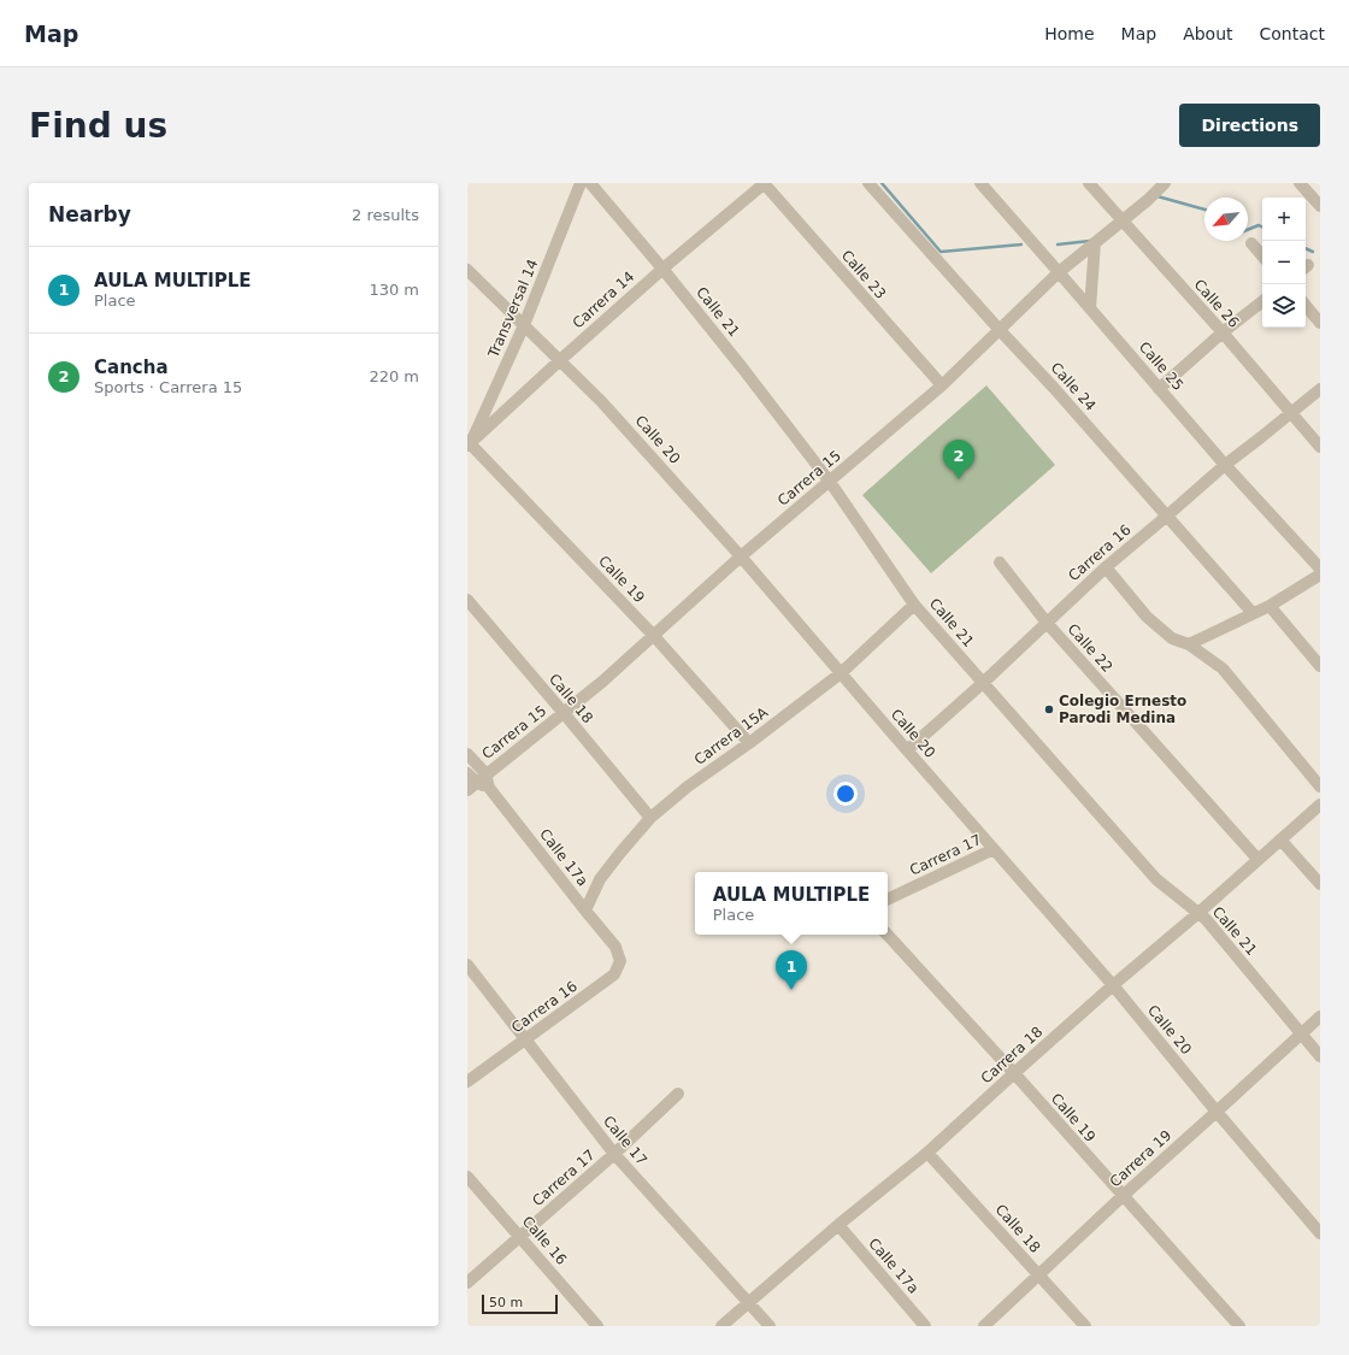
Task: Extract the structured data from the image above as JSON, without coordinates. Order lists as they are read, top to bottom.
{
  "streets": {
    "street": [
      "Calle 23",
      "Carrera 14",
      "Calle 26",
      "Transversal 14",
      "Calle 21",
      "Calle 25",
      "Calle 24",
      "Calle 20",
      "Carrera 15",
      "Carrera 16",
      "Calle 19",
      "Calle 22",
      "Calle 18",
      "Carrera 15A",
      "Carrera 17",
      "Calle 17a",
      "Carrera 18",
      "Calle 17",
      "Carrera 19",
      "Calle 16"
    ]
  },
  "crossings": [
    ["Calle 23", "Carrera 14"],
    ["Calle 23", "Carrera 15"],
    ["Carrera 14", "Transversal 14"],
    ["Carrera 14", "Calle 21"],
    ["Carrera 14", "Calle 20"],
    ["Carrera 14", "Calle 19"],
    ["Calle 26", "Carrera 15"],
    ["Calle 26", "Carrera 16"],
    ["Transversal 14", "Calle 20"],
    ["Transversal 14", "Calle 19"],
    ["Calle 21", "Carrera 15"],
    ["Calle 21", "Carrera 16"],
    ["Calle 21", "Carrera 15A"],
    ["Calle 21", "Carrera 18"],
    ["Calle 21", "Carrera 19"],
    ["Calle 25", "Carrera 15"],
    ["Calle 25", "Carrera 16"],
    ["Calle 24", "Carrera 15"],
    ["Calle 24", "Carrera 16"],
    ["Calle 20", "Carrera 15"],
    ["Calle 20", "Carrera 16"],
    ["Calle 20", "Carrera 15A"],
    ["Calle 20", "Carrera 17"],
    ["Calle 20", "Carrera 18"],
    ["Calle 20", "Carrera 19"],
    ["Carrera 15", "Calle 19"],
    ["Carrera 15", "Calle 18"],
    ["Carrera 15", "Calle 17a"],
    ["Carrera 16", "Calle 22"],
    ["Carrera 16", "Calle 17a"],
    ["Carrera 16", "Calle 17"],
    ["Calle 19", "Carrera 15A"],
    ["Calle 19", "Carrera 18"],
    ["Calle 19", "Carrera 19"],
    ["Calle 22", "Carrera 18"],
    ["Calle 18", "Carrera 15A"],
    ["Calle 18", "Carrera 18"],
    ["Calle 18", "Carrera 19"],
    ["Carrera 15A", "Calle 17a"],
    ["Carrera 17", "Calle 17"],
    ["Carrera 17", "Calle 16"],
    ["Calle 17a", "Carrera 18"],
    ["Carrera 18", "Calle 17"]
  ],
  "places": ["Colegio Ernesto Parodi Medina"],
  "scale_bar": "50 m",
  "north": "bottom left",
  "page": {
    "header": "Map",
    "nav": [
      "Home",
      "Map",
      "About",
      "Contact"
    ],
    "buttons": "Directions",
    "title": "Find us",
    "heading": ["Nearby", "2 results"],
    "map_buttons": ["+", "−"],
    "list": [
      {
        "mark": "1",
        "name": "AULA MULTIPLE",
        "note": "Place",
        "value": "130 m"
      },
      {
        "mark": "2",
        "name": "Cancha",
        "note": "Sports · Carrera 15",
        "value": "220 m"
      }
    ],
    "pins": ["2", "1"],
    "popup": ["AULA MULTIPLE", "Place"],
    "scale": "50 m"
  }
}
